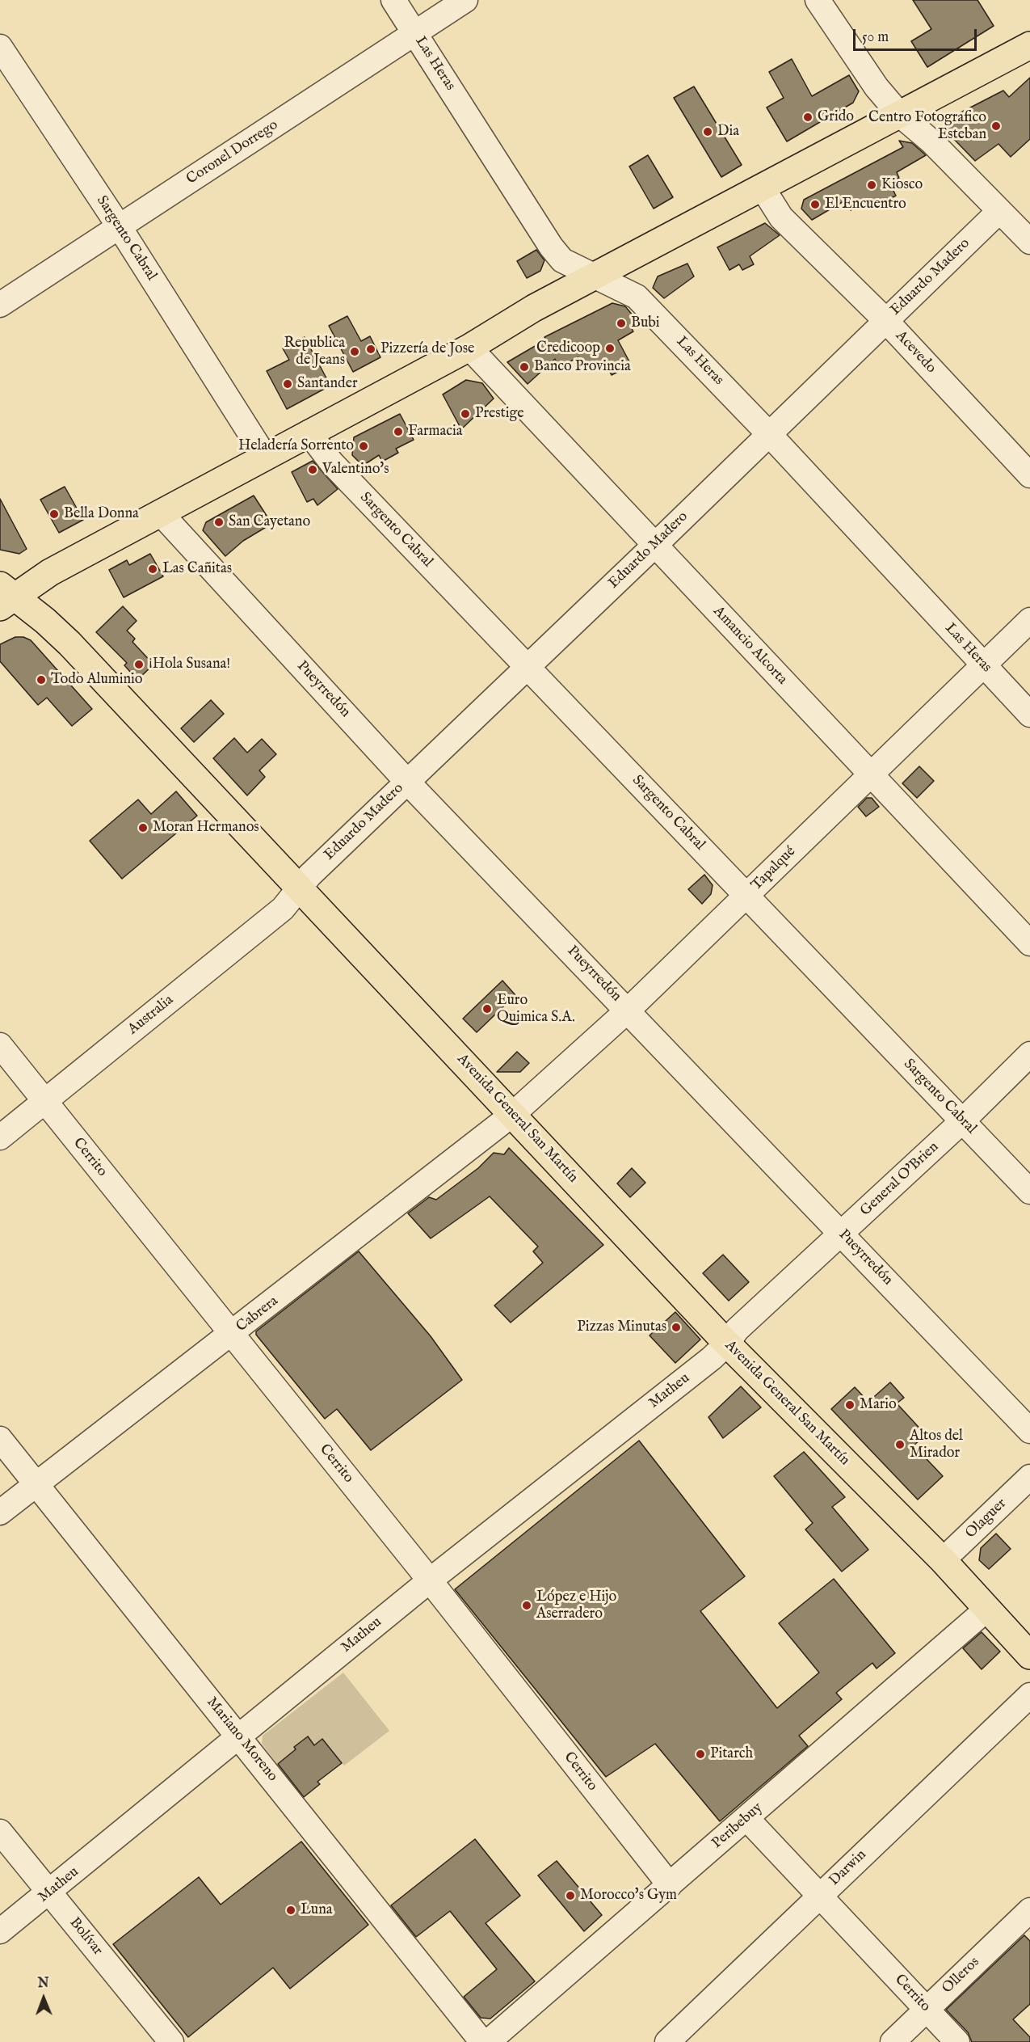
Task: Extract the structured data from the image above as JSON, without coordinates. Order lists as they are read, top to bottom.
{
  "streets": {
    "main road": ["Avenida General San Martín"],
    "street": [
      "Las Heras",
      "Coronel Dorrego",
      "Sargento Cabral",
      "Eduardo Madero",
      "Acevedo",
      "Amancio Alcorta",
      "Pueyrredón",
      "Tapalqué",
      "Australia",
      "Cerrito",
      "General O'Brien",
      "Cabrera",
      "Matheu",
      "Olaguer",
      "Mariano Moreno",
      "Peribebuy",
      "Darwin",
      "Bolívar",
      "Olleros"
    ]
  },
  "crossings": [
    ["Las Heras", "Coronel Dorrego"],
    ["Las Heras", "Eduardo Madero"],
    ["Las Heras", "Tapalqué"],
    ["Coronel Dorrego", "Sargento Cabral"],
    ["Sargento Cabral", "Eduardo Madero"],
    ["Sargento Cabral", "Tapalqué"],
    ["Sargento Cabral", "General O'Brien"],
    ["Eduardo Madero", "Acevedo"],
    ["Eduardo Madero", "Amancio Alcorta"],
    ["Eduardo Madero", "Pueyrredón"],
    ["Eduardo Madero", "Australia"],
    ["Eduardo Madero", "Avenida General San Martín"],
    ["Amancio Alcorta", "Tapalqué"],
    ["Pueyrredón", "Tapalqué"],
    ["Pueyrredón", "General O'Brien"],
    ["Tapalqué", "Avenida General San Martín"],
    ["Tapalqué", "Cabrera"],
    ["Australia", "Avenida General San Martín"],
    ["Australia", "Cerrito"],
    ["Avenida General San Martín", "General O'Brien"],
    ["Avenida General San Martín", "Cabrera"],
    ["Avenida General San Martín", "Matheu"],
    ["Avenida General San Martín", "Olaguer"],
    ["Avenida General San Martín", "Peribebuy"],
    ["Cerrito", "Cabrera"],
    ["Cerrito", "Matheu"],
    ["Cerrito", "Peribebuy"],
    ["Cerrito", "Darwin"],
    ["Cerrito", "Olleros"],
    ["General O'Brien", "Matheu"],
    ["Cabrera", "Mariano Moreno"],
    ["Matheu", "Mariano Moreno"],
    ["Matheu", "Bolívar"],
    ["Mariano Moreno", "Peribebuy"]
  ],
  "places": [
    "Grido",
    "Centro Fotografico Esteban",
    "Dia",
    "Kiosco",
    "El Encuentro",
    "Bubi",
    "Credicoop",
    "Pizzería de Jose",
    "Republica de Jeans",
    "Banco Provincia",
    "Santander",
    "Prestige",
    "Farmacia",
    "Heladería Sorrento",
    "Valentino's",
    "Bella Donna",
    "San Cayetano",
    "Las Cañitas",
    "¡Hola Susana!",
    "Todo Aluminio",
    "Moran Hermanos",
    "Euro Quimica S.A.",
    "Pizzas Minutas",
    "Mario",
    "Altos del Mirador",
    "López e Hijo Aserradero",
    "Pitarch",
    "Morocco's Gym",
    "Luna"
  ],
  "scale_bar": "50 m",
  "north": "top"
}
